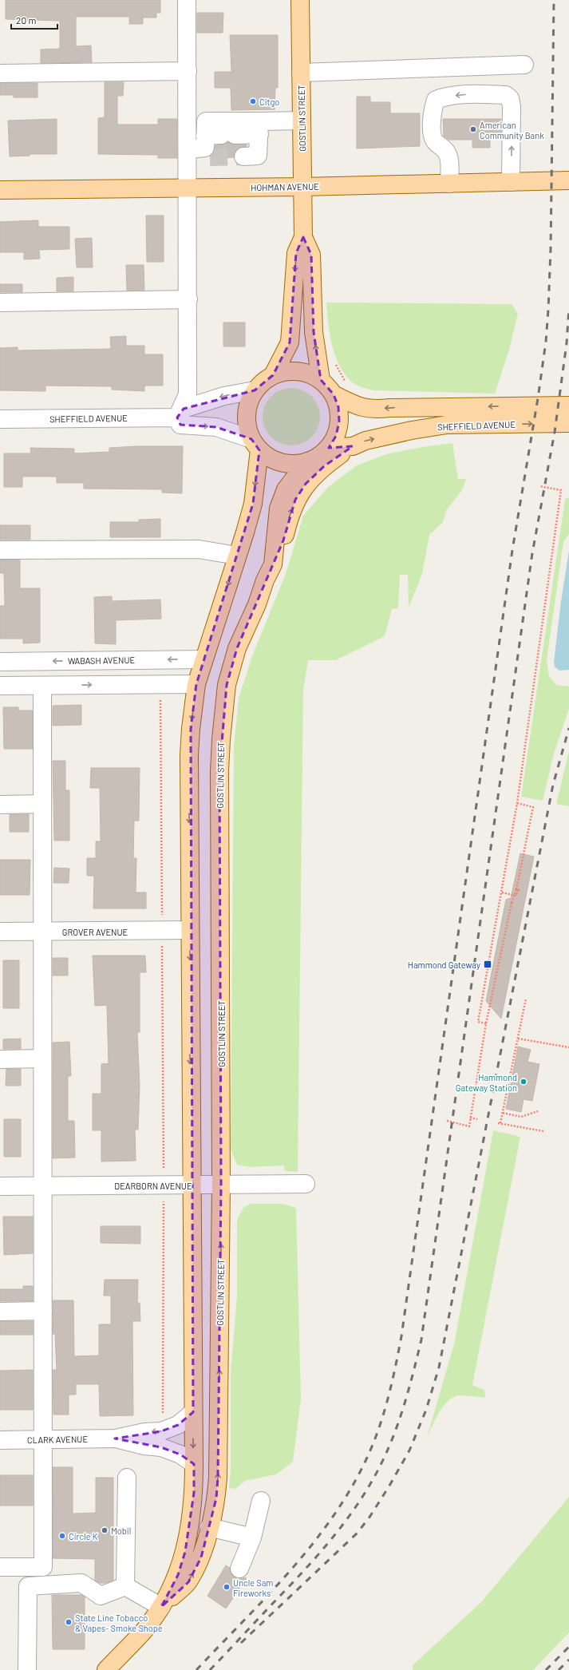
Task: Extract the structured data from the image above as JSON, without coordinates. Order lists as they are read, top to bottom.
{
  "streets": {
    "main road": ["GOSTLIN STREET", "HOHMAN AVENUE", "SHEFFIELD AVENUE"],
    "street": [
      "WABASH AVENUE",
      "GROVER AVENUE",
      "DEARBORN AVENUE",
      "CLARK AVENUE"
    ]
  },
  "crossings": [
    ["GOSTLIN STREET", "HOHMAN AVENUE"],
    ["GOSTLIN STREET", "SHEFFIELD AVENUE"],
    ["GOSTLIN STREET", "WABASH AVENUE"],
    ["GOSTLIN STREET", "GROVER AVENUE"],
    ["GOSTLIN STREET", "DEARBORN AVENUE"],
    ["GOSTLIN STREET", "CLARK AVENUE"]
  ],
  "places": {
    "other": [
      "Citgo",
      "American Community Bank",
      "Hammond Gateway Station",
      "Mobil",
      "Circle K",
      "Uncle Sam Fireworks",
      "State Line Tobacco & Vapes- Smoke Shope"
    ],
    "transit": ["Hammond Gateway"]
  },
  "scale_bar": "20 m"
}
